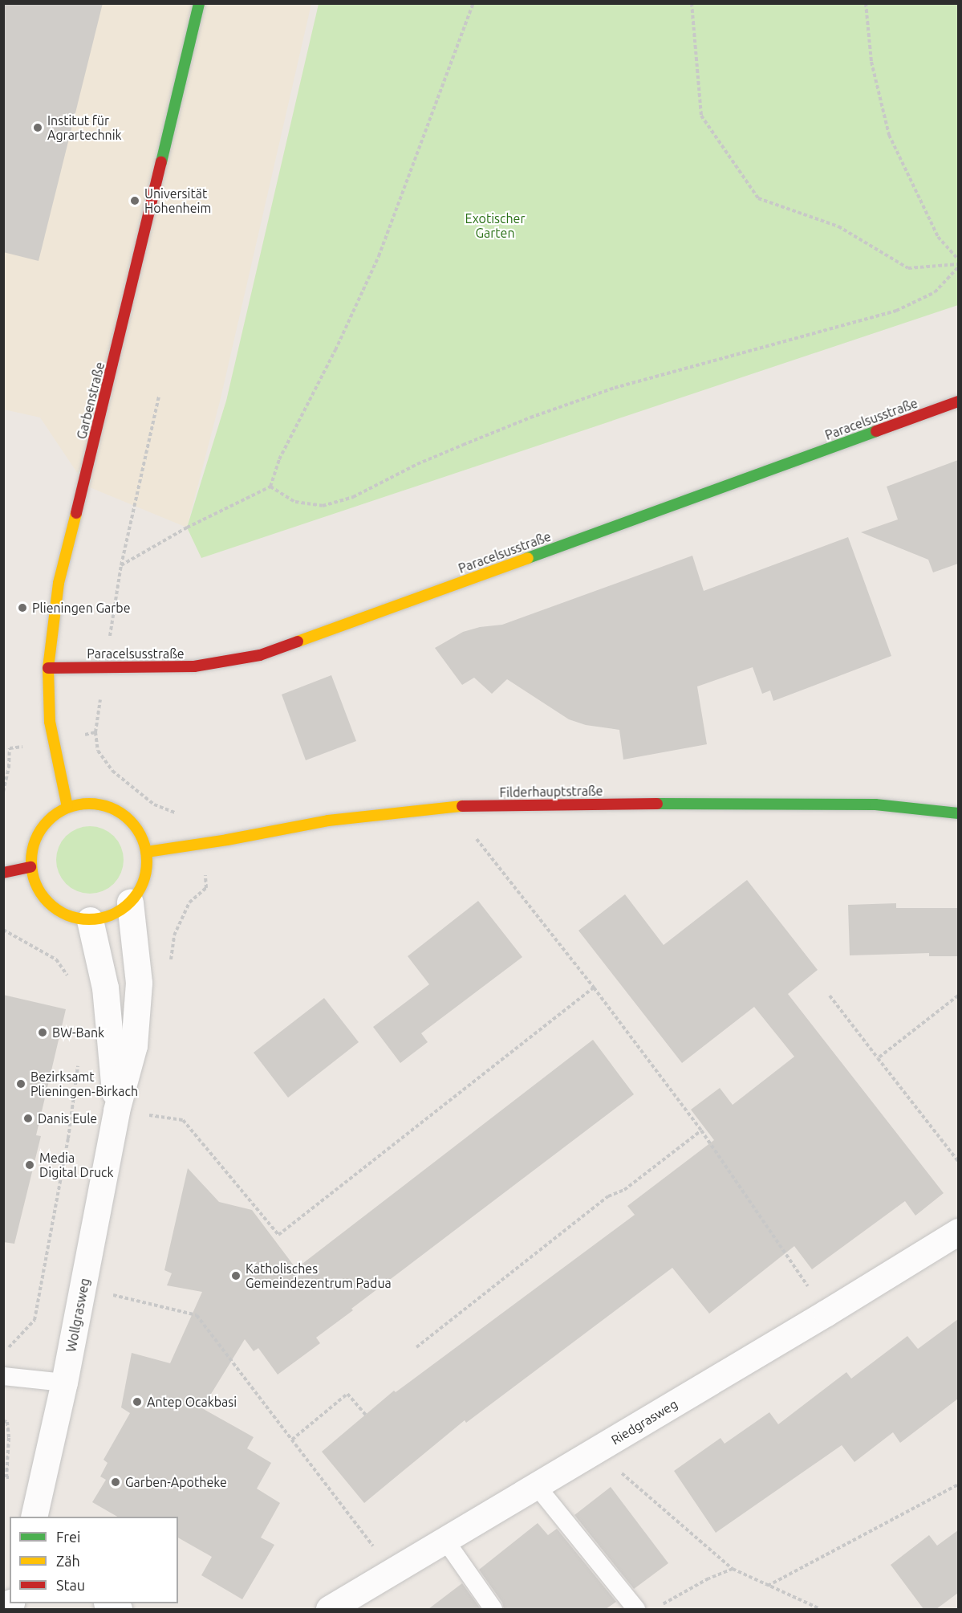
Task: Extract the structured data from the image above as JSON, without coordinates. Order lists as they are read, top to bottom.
{
  "streets": {
    "street": [
      "Garbenstraße",
      "Paracelsusstraße",
      "Filderhauptstraße",
      "Wollgrasweg",
      "Riedgrasweg"
    ]
  },
  "crossings": [
    ["Garbenstraße", "Paracelsusstraße"],
    ["Garbenstraße", "Filderhauptstraße"],
    ["Garbenstraße", "Wollgrasweg"],
    ["Filderhauptstraße", "Wollgrasweg"]
  ],
  "parks": ["Exotischer Garten"],
  "places": [
    "Institut für Agrartechnik",
    "Universität Hohenheim",
    "Plieningen Garbe",
    "BW-Bank",
    "Bezirksamt Plieningen‐Birkach",
    "Danis Eule",
    "Media Digital Druck",
    "Katholisches Gemeindezentrum Padua",
    "Antep Ocakbasi",
    "Garben-Apotheke"
  ],
  "legend": ["Frei", "Zäh", "Stau"]
}
